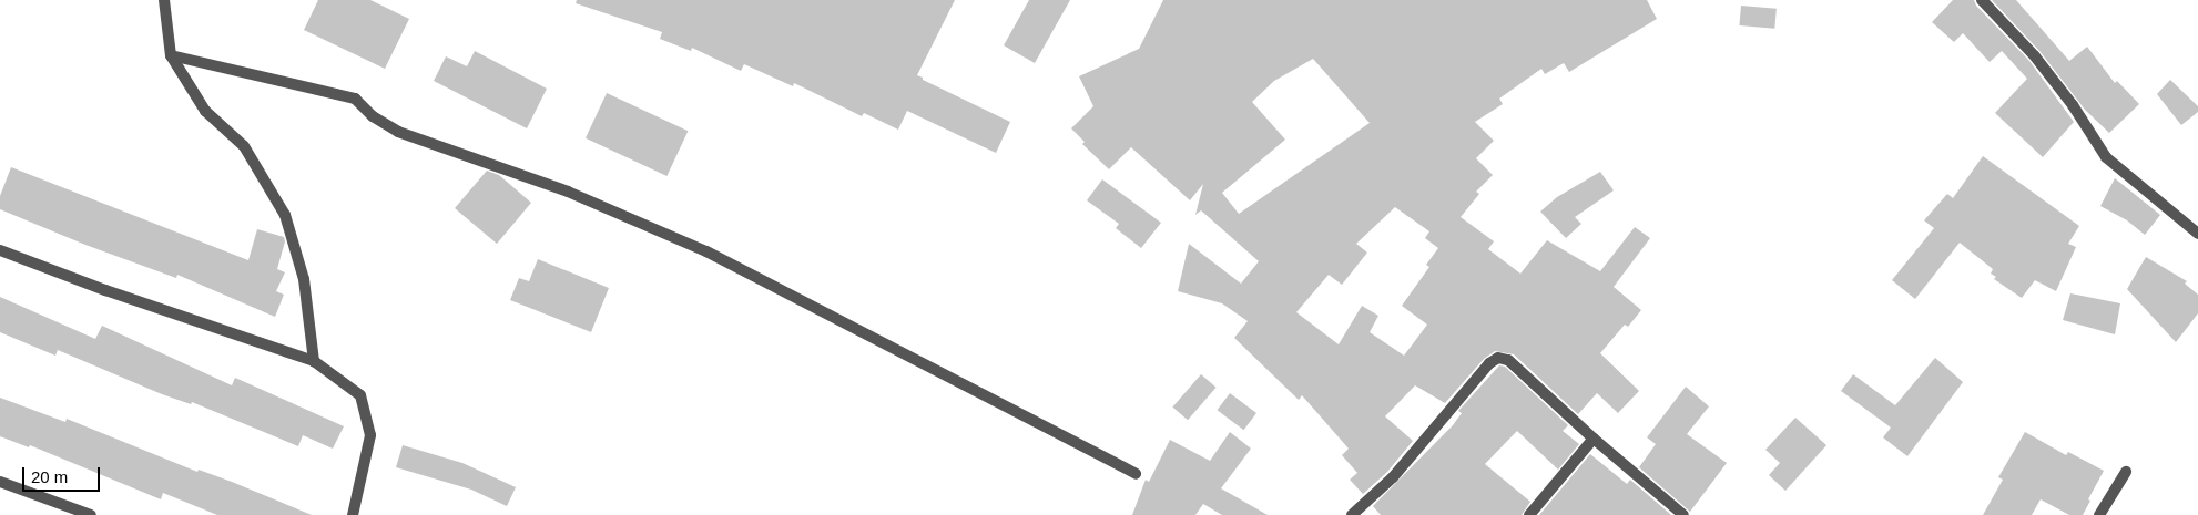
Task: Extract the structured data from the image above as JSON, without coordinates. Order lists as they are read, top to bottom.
{
  "scale_bar": "20 m"
}
